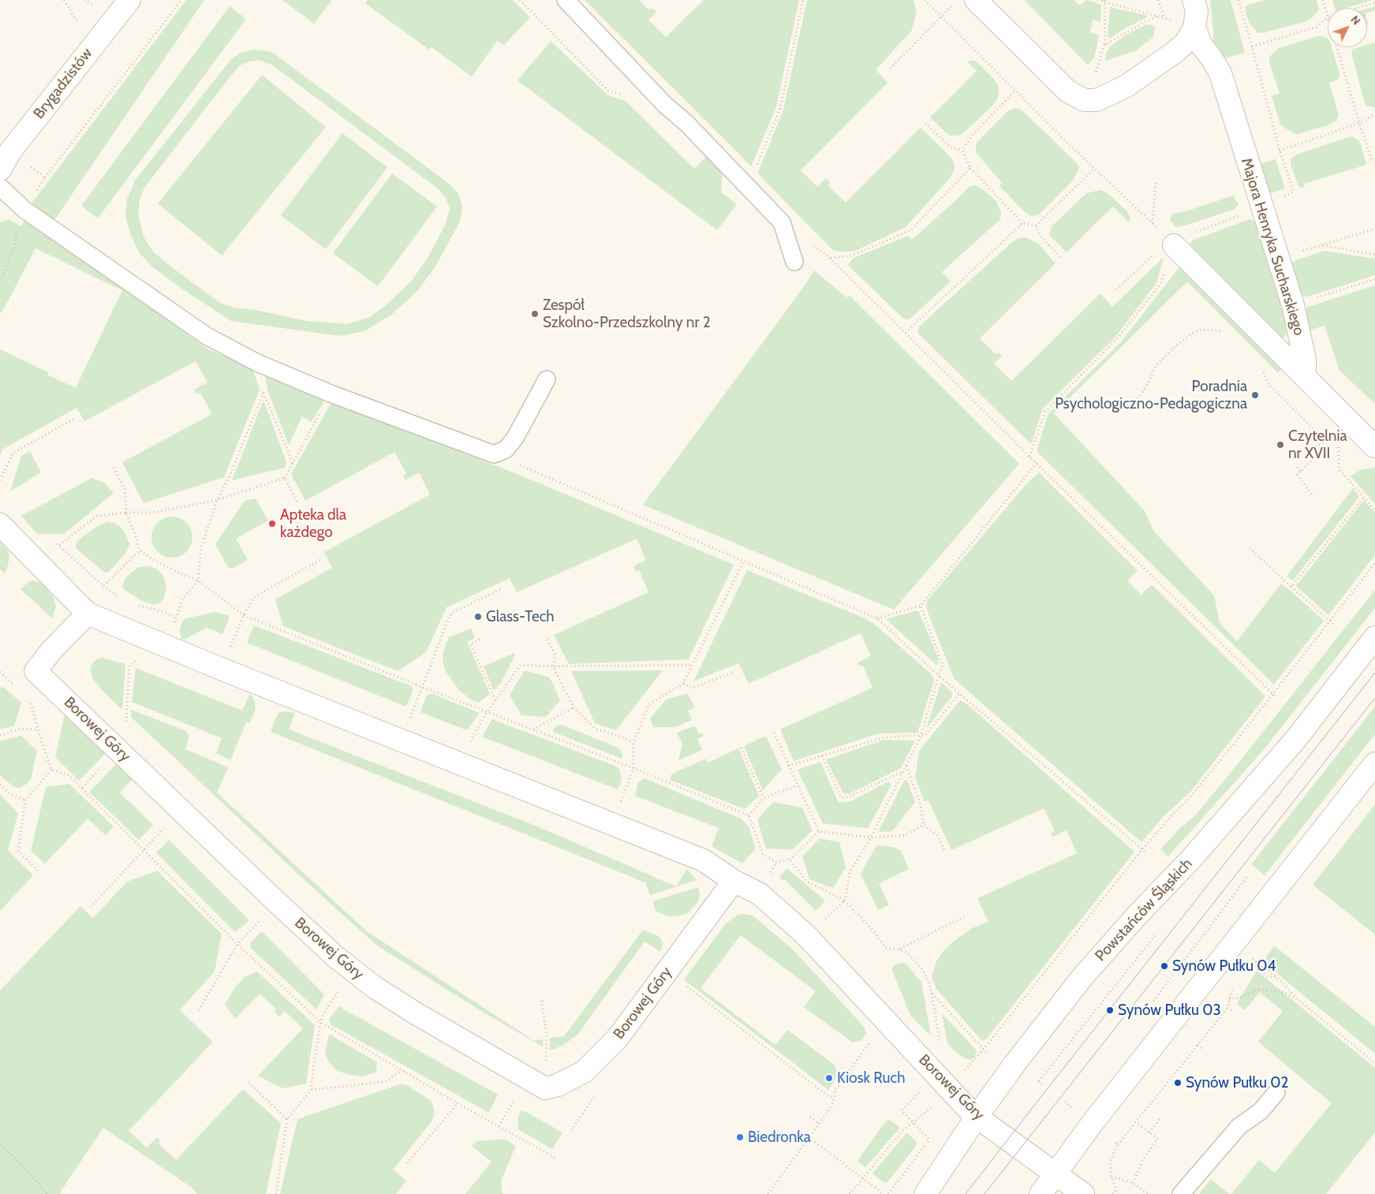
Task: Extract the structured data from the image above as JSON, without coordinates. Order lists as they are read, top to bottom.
{
  "streets": {
    "street": [
      "Brygadzistów",
      "Majora Henryka Sucharskiego",
      "Borowej Góry",
      "Powstańców Śląskich"
    ]
  },
  "crossings": [
    ["Borowej Góry", "Powstańców Śląskich"]
  ],
  "places": [
    "Zespół Szkolno-Przedszkolny nr 2",
    "Poradnia Psychologiczno-Pedagogiczna",
    "Czytelnia nr XVII",
    "Apteka dla każdego",
    "Glass-Tech",
    "Synów Pułku 04",
    "Synów Pułku 03",
    "Kiosk Ruch",
    "Synów Pułku 02",
    "Biedronka"
  ],
  "north": "top right"
}
